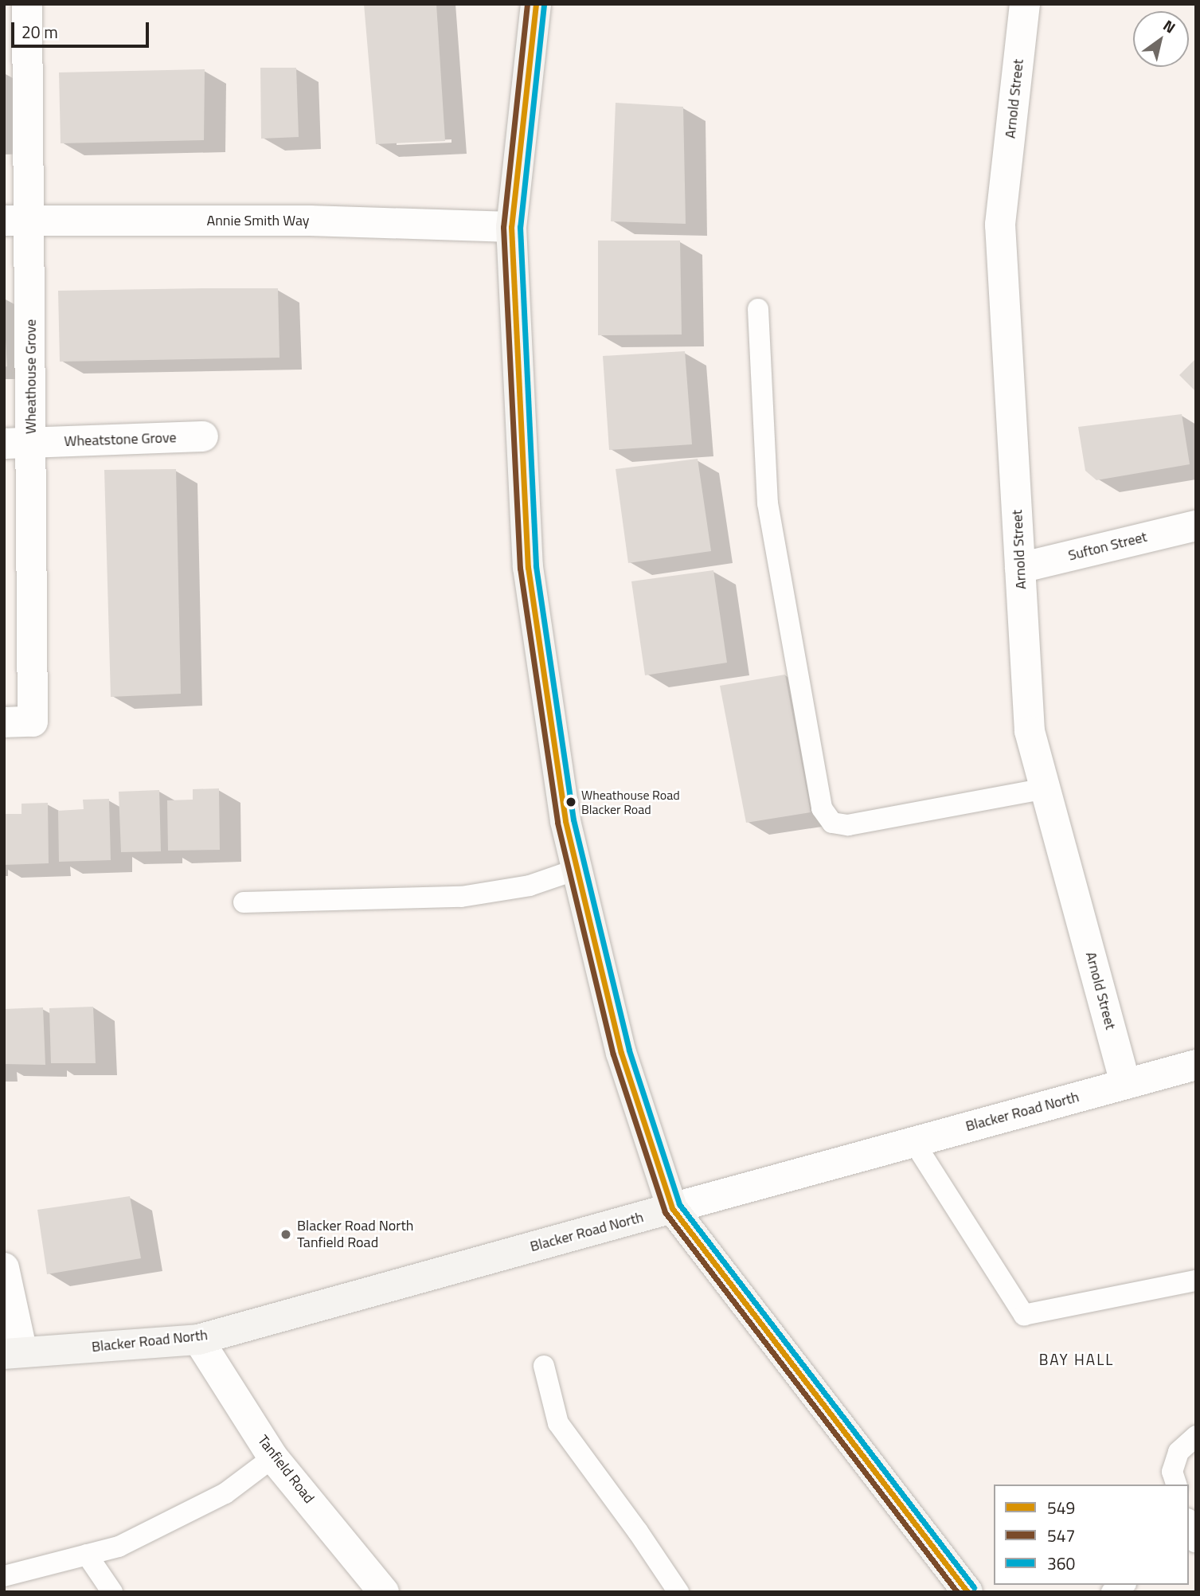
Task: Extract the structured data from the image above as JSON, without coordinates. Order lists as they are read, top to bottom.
{
  "streets": {
    "street": [
      "Arnold Street",
      "Annie Smith Way",
      "Wheathouse Grove",
      "Wheatstone Grove",
      "Sufton Street",
      "Blacker Road North",
      "Tanfield Road"
    ]
  },
  "crossings": [
    ["Arnold Street", "Sufton Street"],
    ["Arnold Street", "Blacker Road North"],
    ["Annie Smith Way", "Wheathouse Grove"],
    ["Wheathouse Grove", "Wheatstone Grove"],
    ["Blacker Road North", "Tanfield Road"]
  ],
  "districts": ["BAY HALL"],
  "places": ["Wheathouse Road Blacker Road", "Blacker Road North Tanfield Road"],
  "lines": ["transit line 549", "transit line 547", "transit line 360"],
  "legend": ["549", "547", "360"],
  "scale_bar": "20 m",
  "north": "top right"
}
